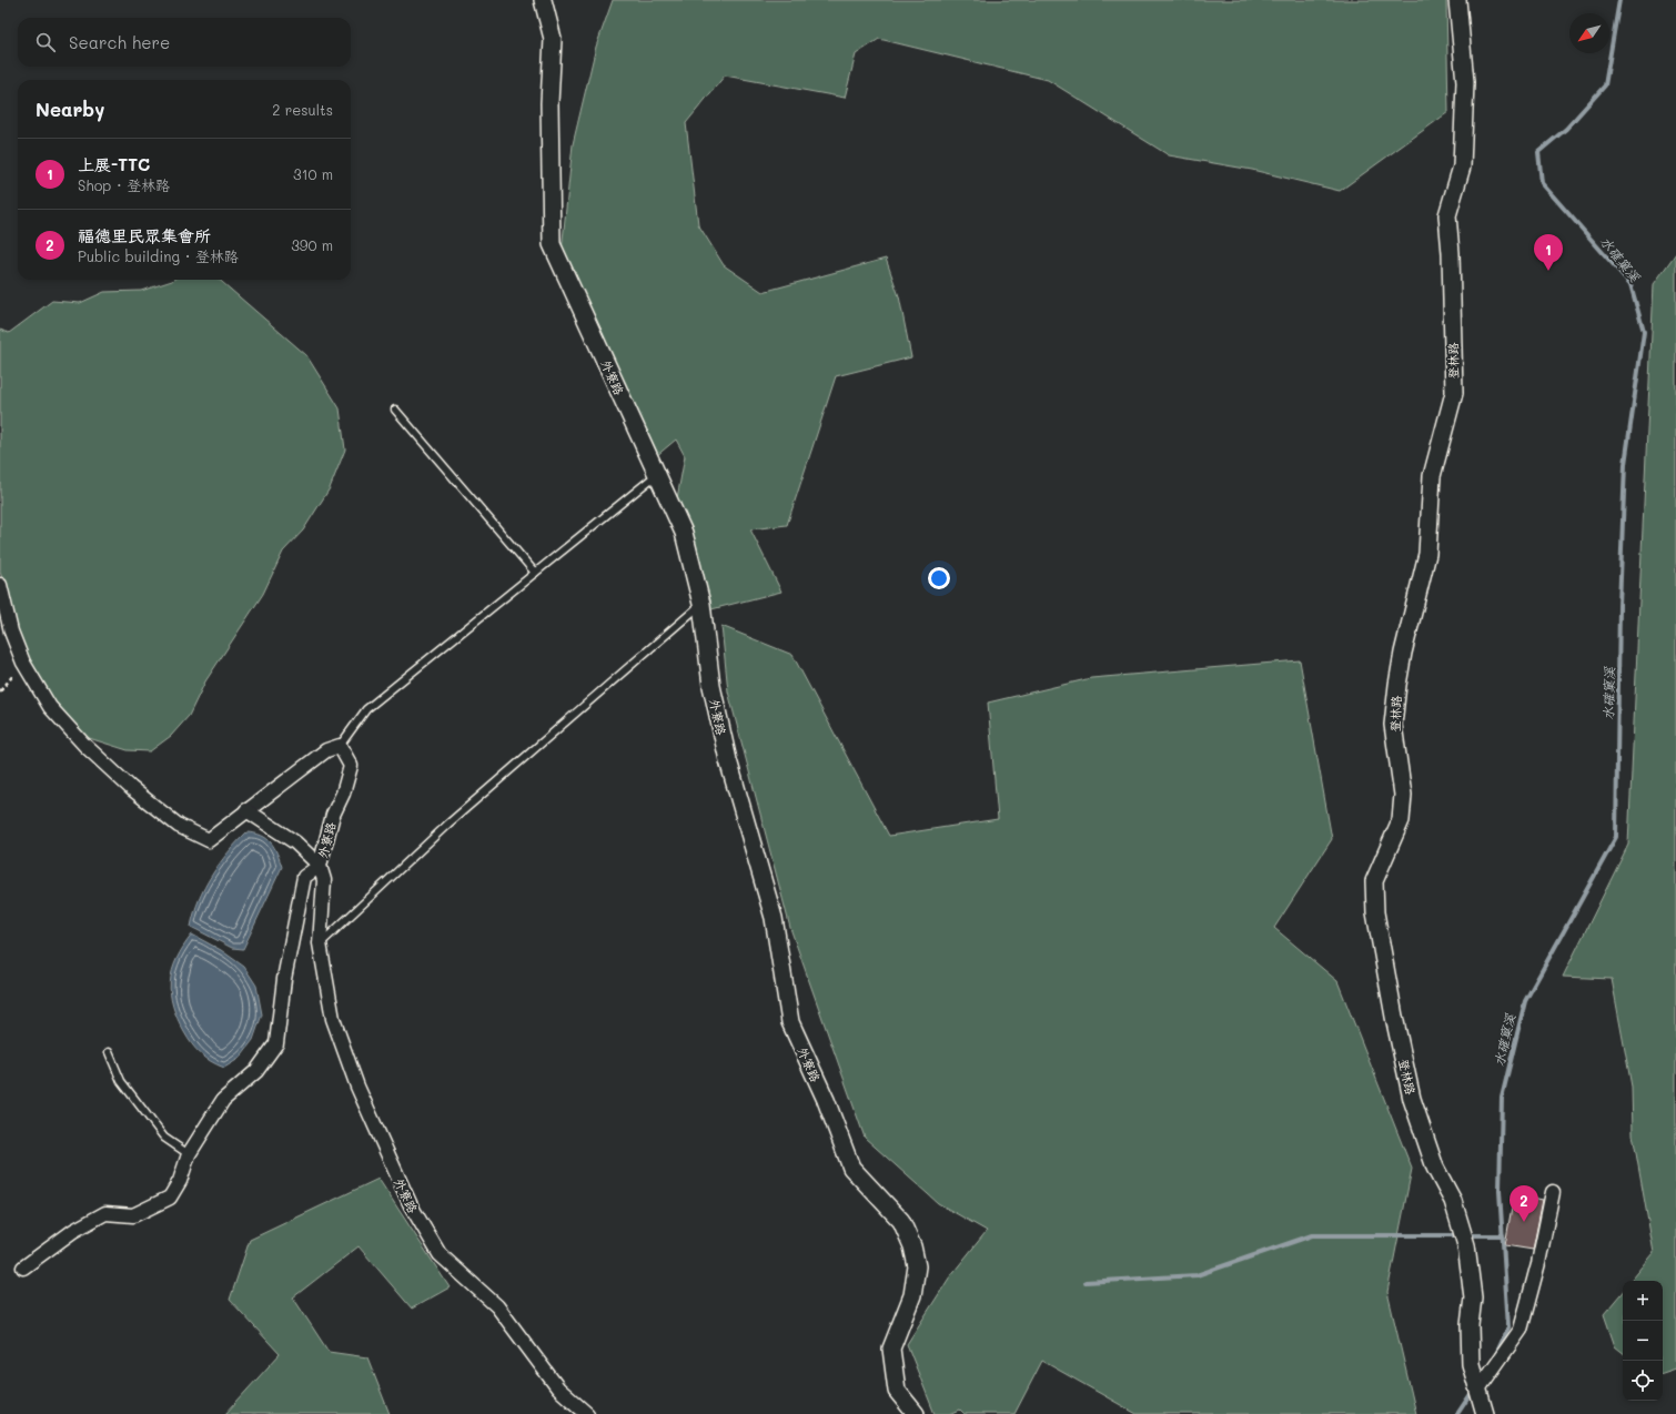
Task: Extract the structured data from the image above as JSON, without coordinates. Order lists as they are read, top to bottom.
{
  "streets": {
    "street": ["登林路", "外寮路"]
  },
  "water": ["水確窠溪"],
  "north": "bottom left",
  "page": {
    "search": "Search here",
    "heading": ["Nearby", "2 results"],
    "list": [
      {
        "mark": "1",
        "name": "上展-TTC",
        "note": "Shop · 登林路",
        "value": "310 m"
      },
      {
        "mark": "2",
        "name": "福德里民眾集會所",
        "note": "Public building · 登林路",
        "value": "390 m"
      }
    ],
    "pins": ["1", "2"],
    "map_buttons": ["+", "−"]
  }
}
